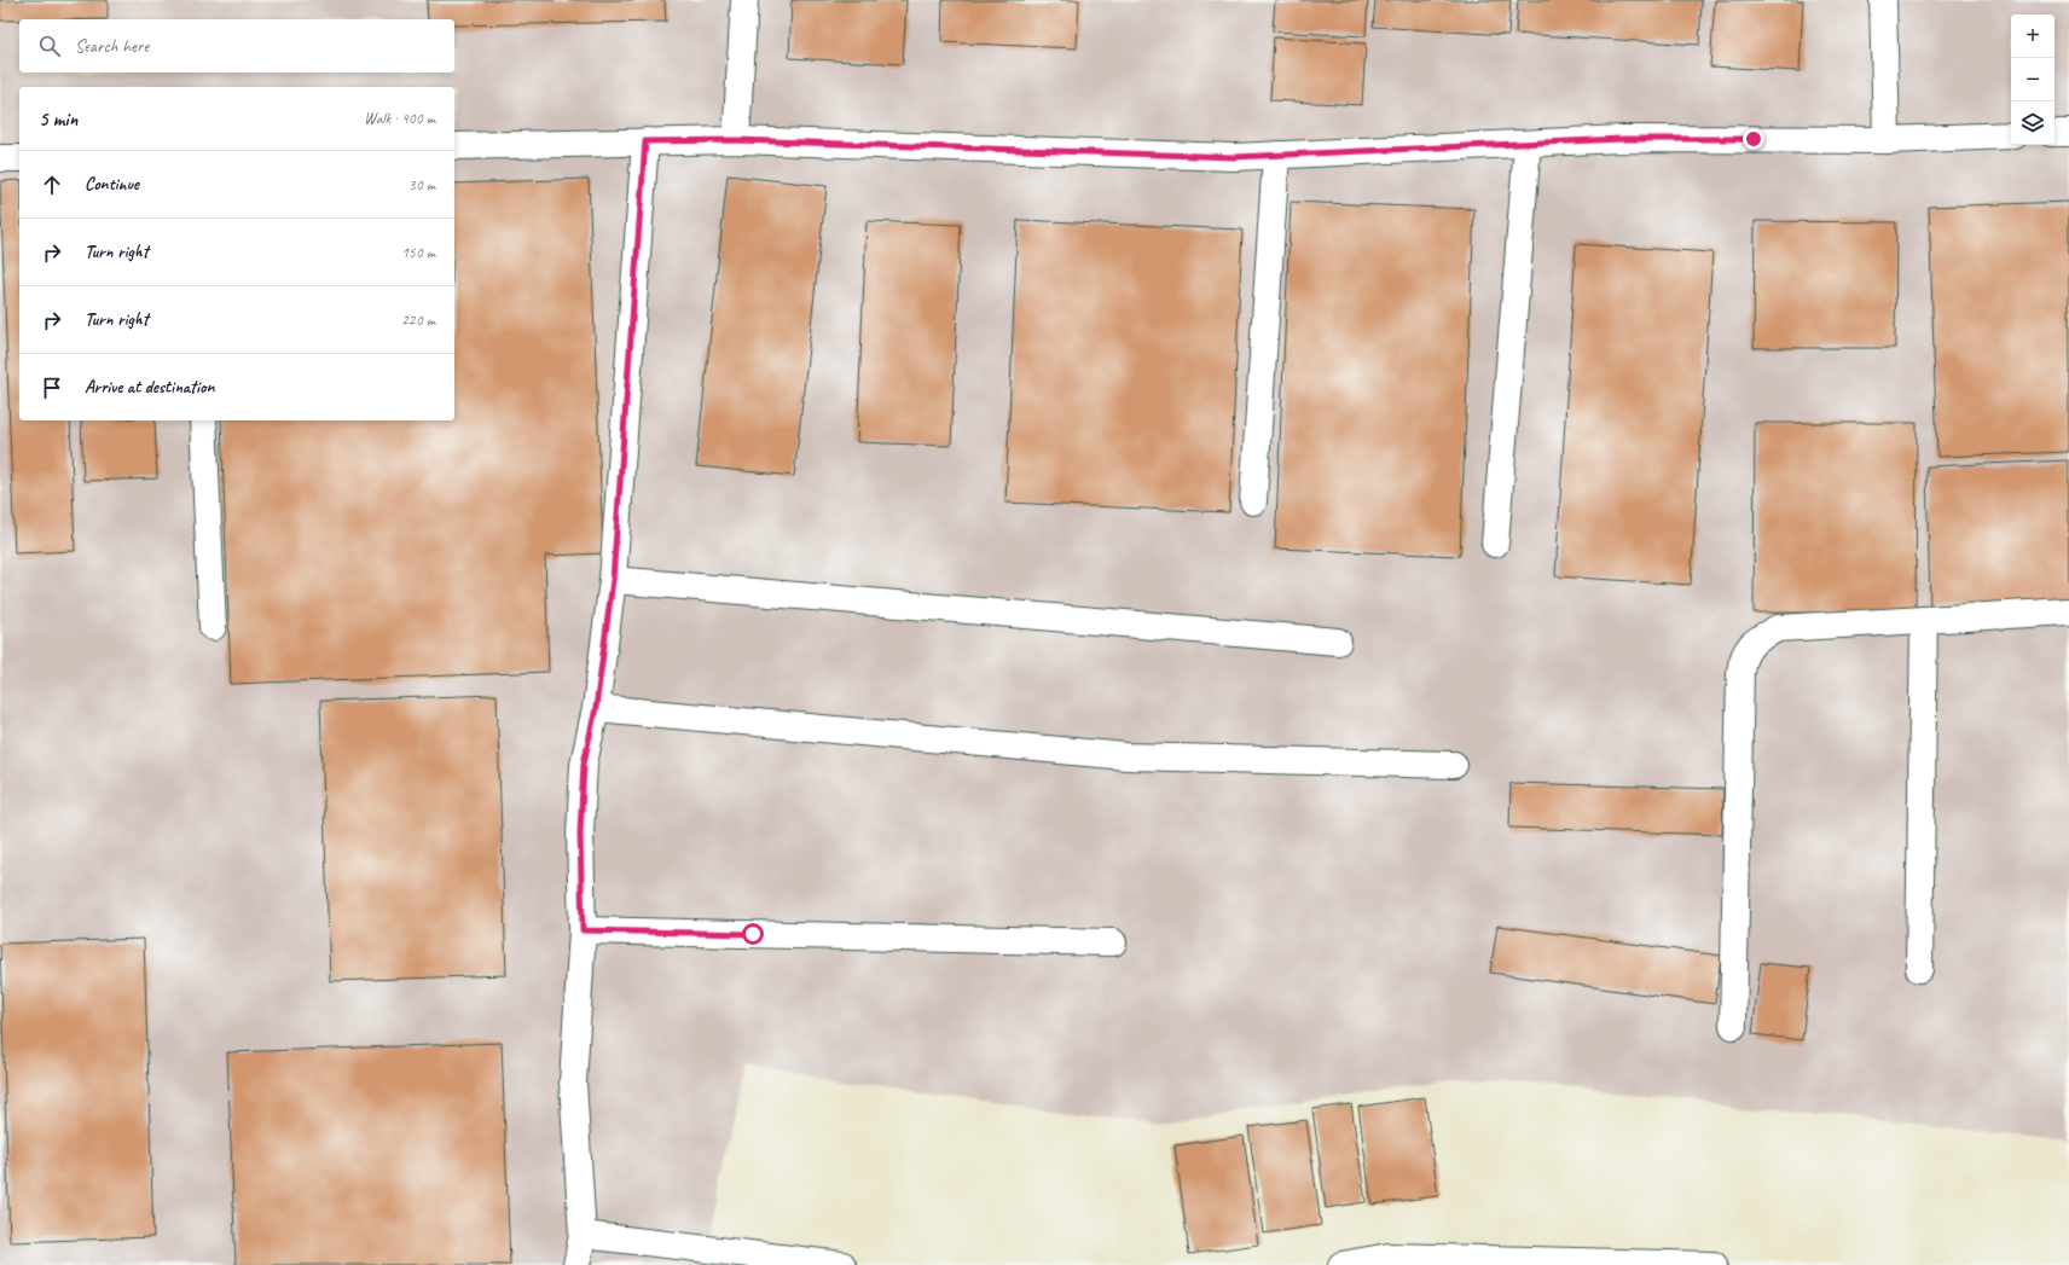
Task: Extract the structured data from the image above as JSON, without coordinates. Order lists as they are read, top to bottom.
{
  "page": {
    "map_buttons": ["+", "−"],
    "search": "Search here",
    "heading": ["5 min", "Walk · 400 m"],
    "list": [
      ["Continue", "30 m"],
      ["Turn right", "150 m"],
      ["Turn right", "220 m"],
      "Arrive at destination"
    ]
  }
}
